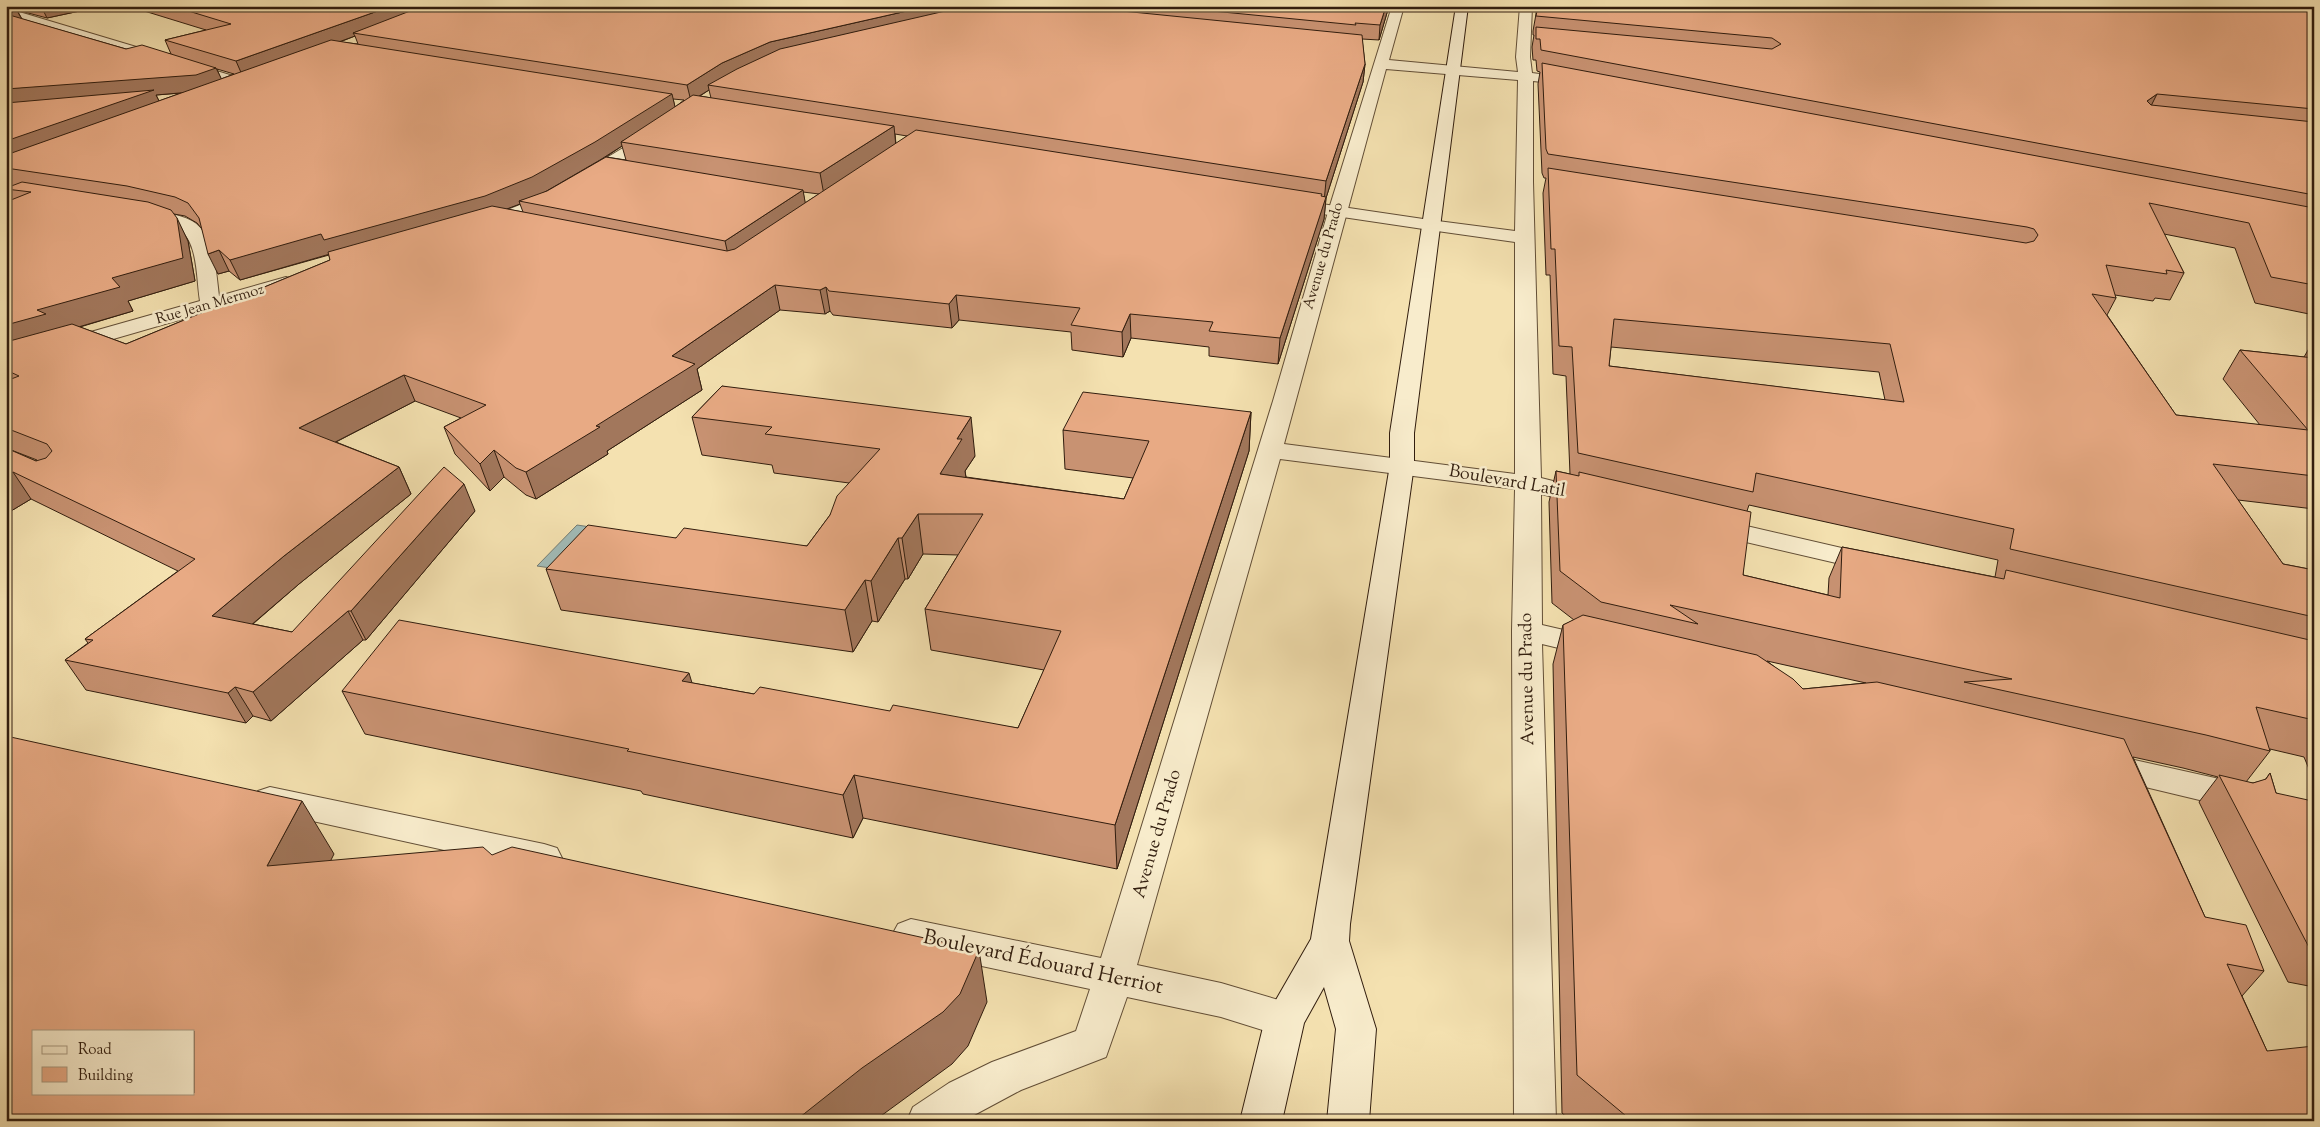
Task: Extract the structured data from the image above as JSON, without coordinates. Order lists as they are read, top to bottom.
{
  "streets": {
    "street": [
      "Avenue du Prado",
      "Rue Jean Mermoz",
      "Boulevard Latil",
      "Boulevard Édouard Herriot"
    ]
  },
  "crossings": [
    ["Avenue du Prado", "Boulevard Latil"],
    ["Avenue du Prado", "Boulevard Édouard Herriot"]
  ],
  "legend": ["Road", "Building"]
}
